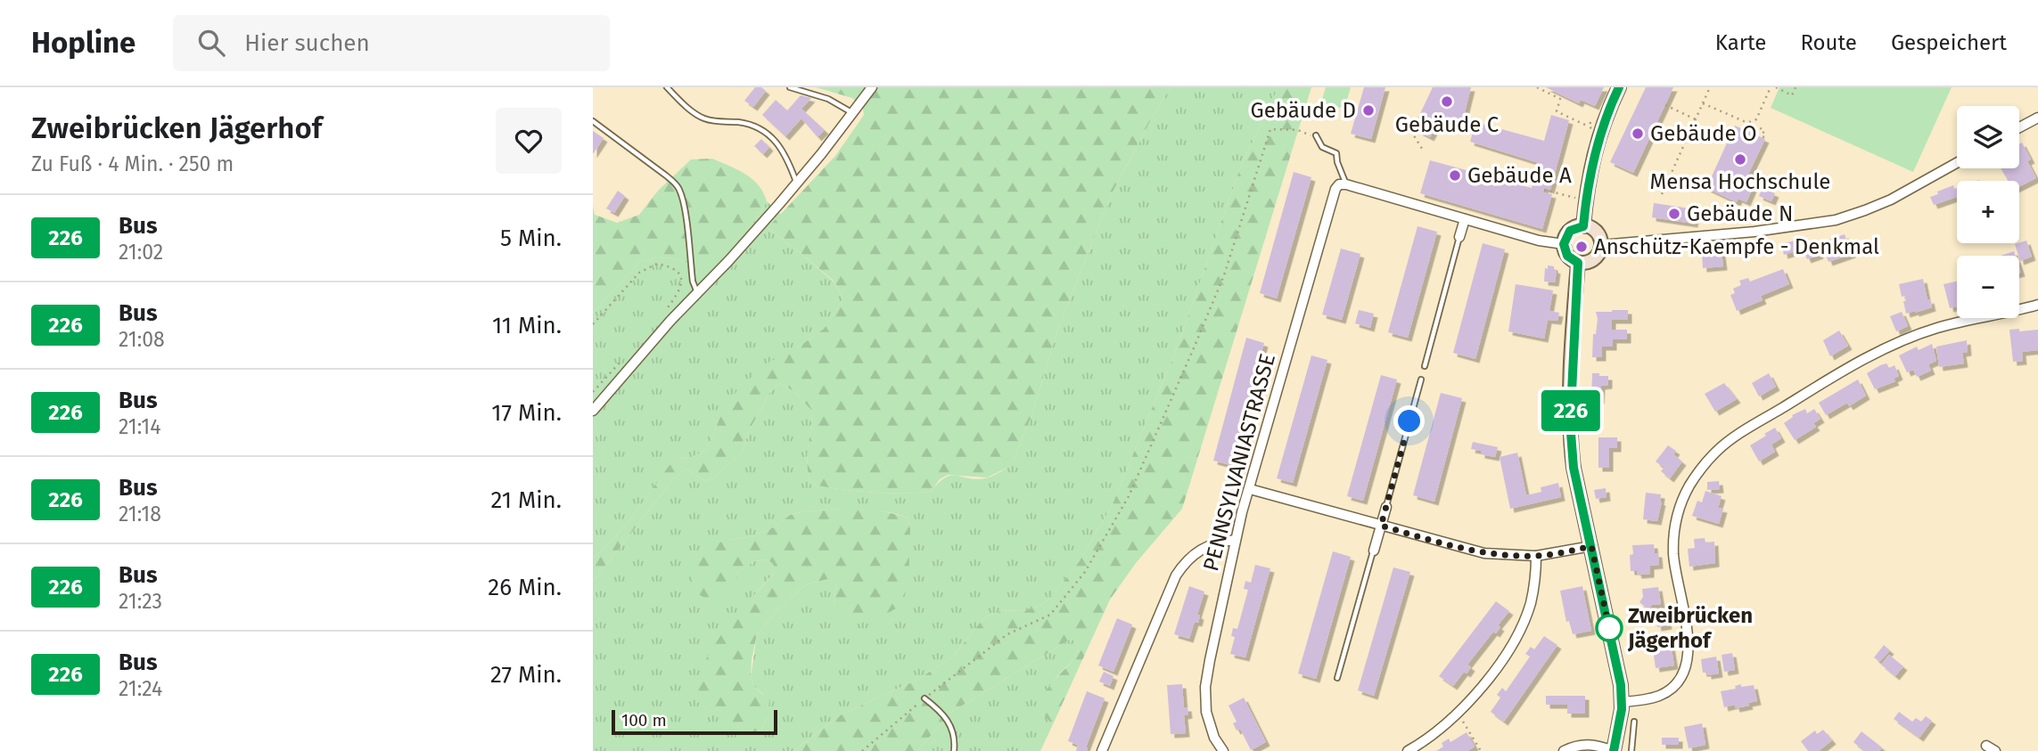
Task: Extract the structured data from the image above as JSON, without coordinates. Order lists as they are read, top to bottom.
{
  "streets": {
    "street": ["PENNSYLVANIASTRASSE"]
  },
  "places": [
    "Gebäude C",
    "Gebäude D",
    "Gebäude O",
    "Mensa Hochschule",
    "Gebäude A",
    "Gebäude N",
    "Anschütz-Kaempfe - Denkmal",
    "Zweibrücken Jägerhof"
  ],
  "lines": ["bus line 226"],
  "scale_bar": "100 m",
  "page": {
    "header": "Hopline",
    "search": "Hier suchen",
    "nav": ["Karte", "Route", "Gespeichert"],
    "heading": ["Zweibrücken Jägerhof", "Zu Fuß · 4 Min. · 250 m"],
    "on_map": "226",
    "map_buttons": ["+", "−"],
    "list": [
      {
        "mark": "226",
        "name": "Bus",
        "note": "21:02",
        "value": "5 Min."
      },
      {
        "mark": "226",
        "name": "Bus",
        "note": "21:08",
        "value": "11 Min."
      },
      {
        "mark": "226",
        "name": "Bus",
        "note": "21:14",
        "value": "17 Min."
      },
      {
        "mark": "226",
        "name": "Bus",
        "note": "21:18",
        "value": "21 Min."
      },
      {
        "mark": "226",
        "name": "Bus",
        "note": "21:23",
        "value": "26 Min."
      },
      {
        "mark": "226",
        "name": "Bus",
        "note": "21:24",
        "value": "27 Min."
      }
    ],
    "scale": "100 m"
  }
}
